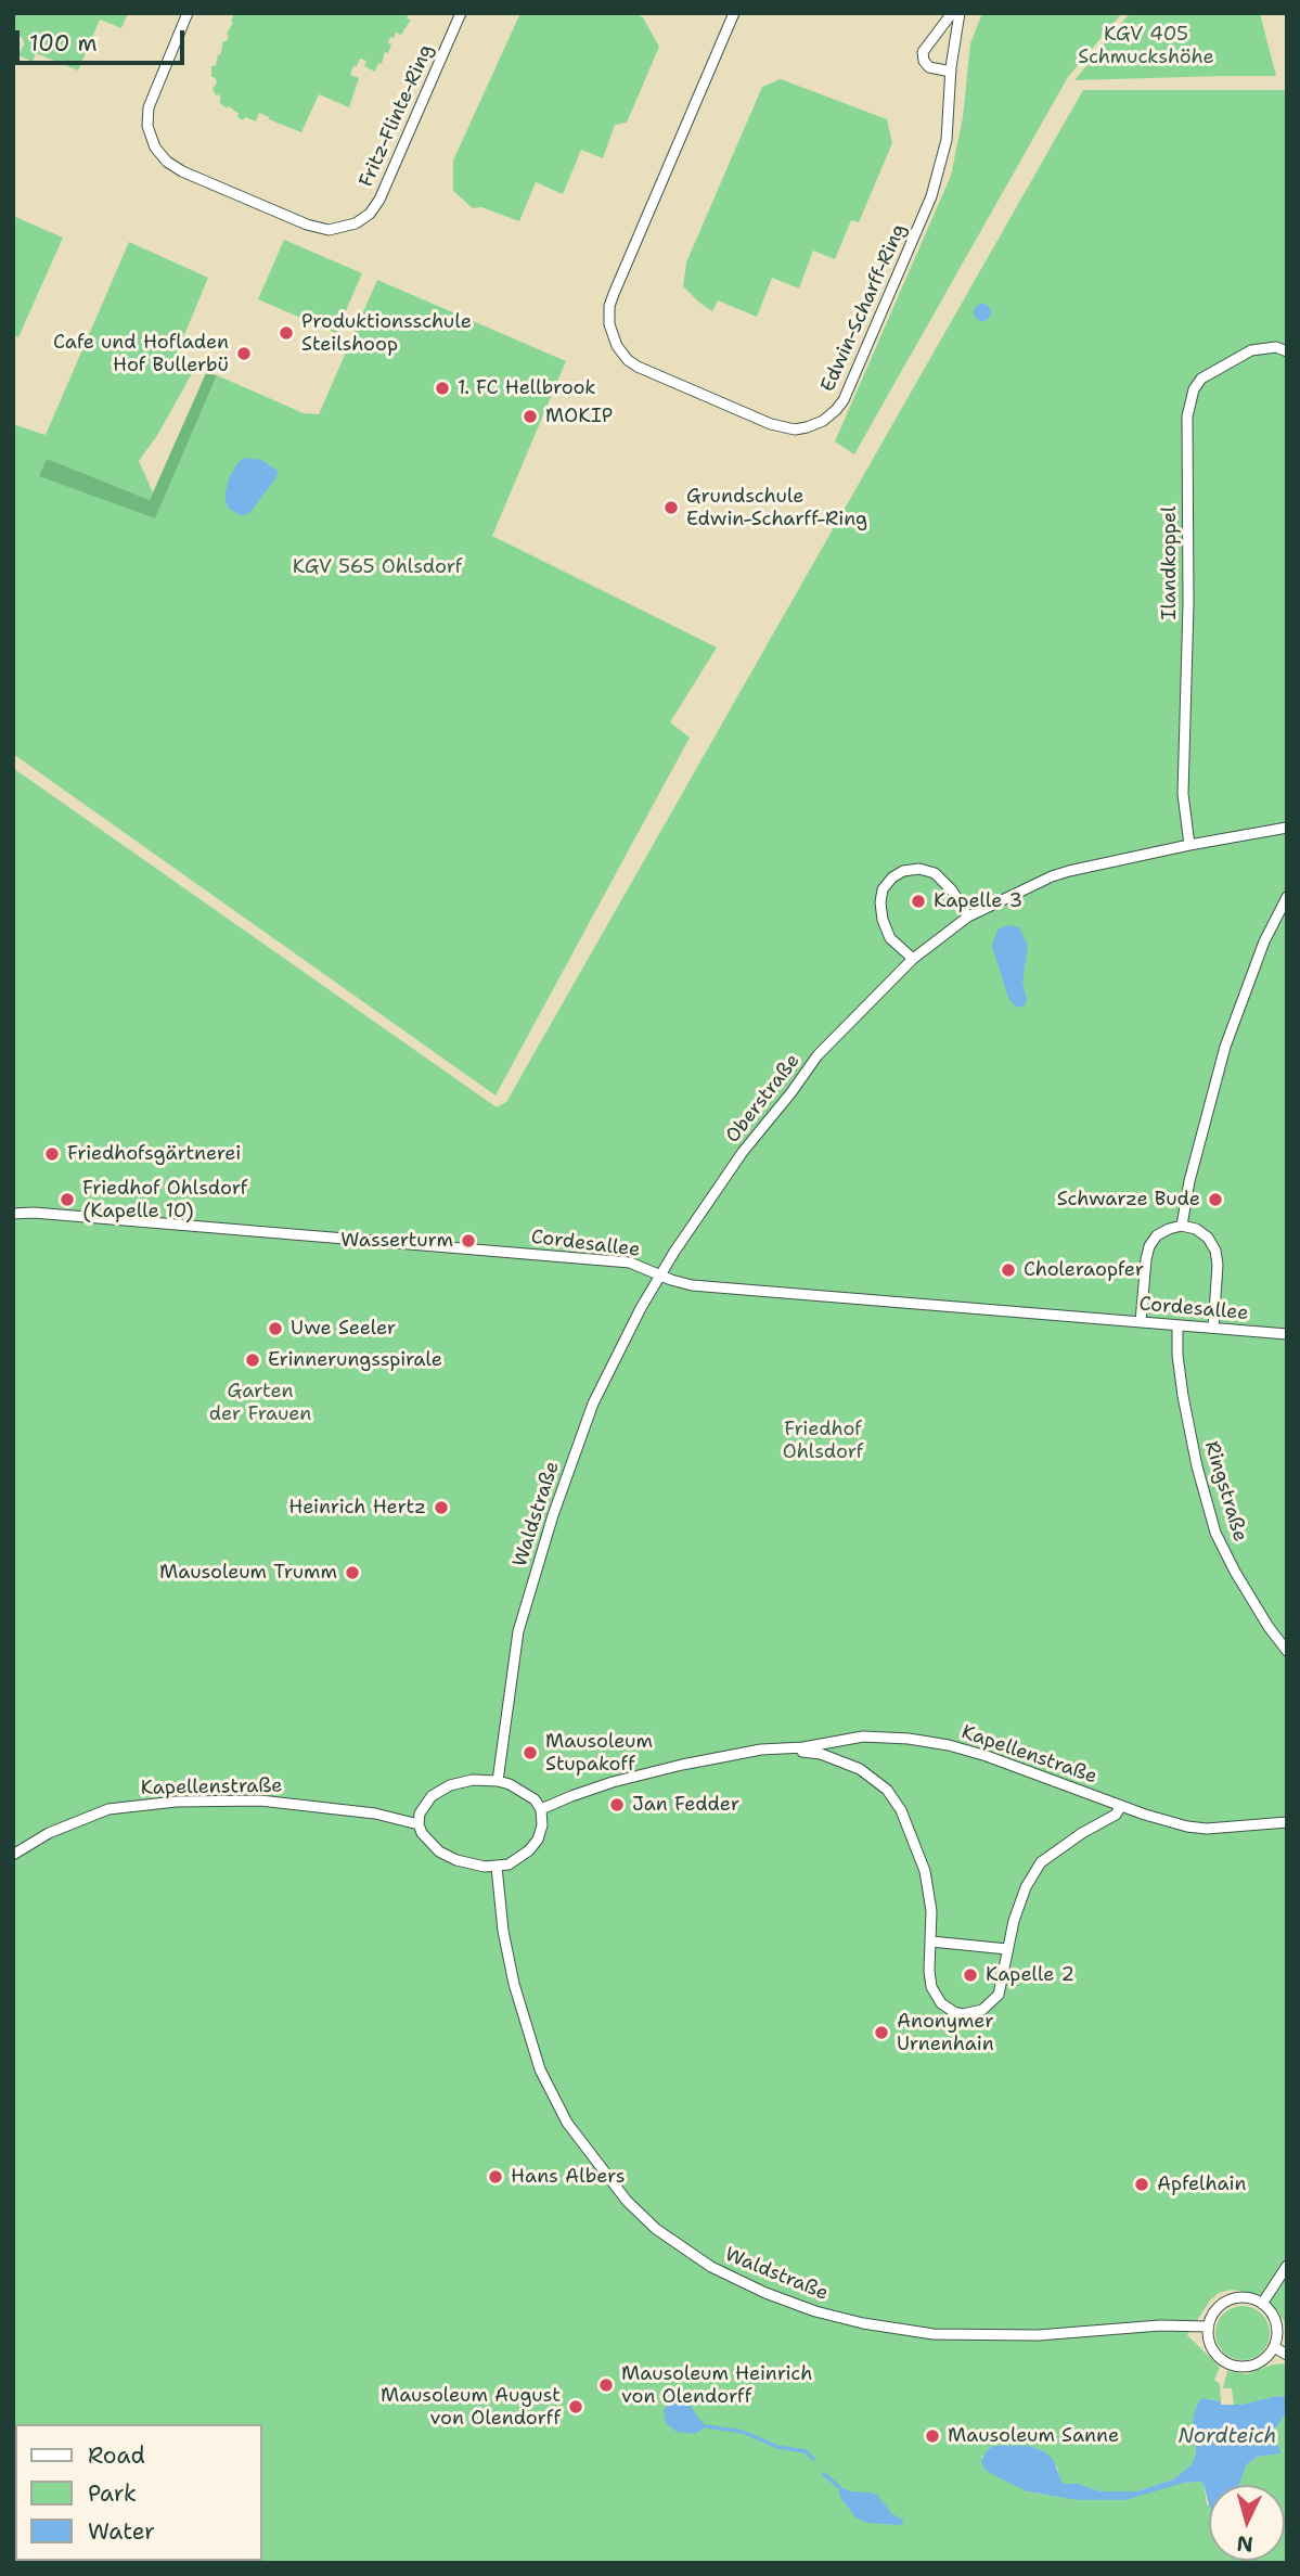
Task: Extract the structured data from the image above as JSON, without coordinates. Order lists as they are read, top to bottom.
{
  "streets": {
    "street": [
      "Fritz-Flinte-Ring",
      "Edwin-Scharff-Ring",
      "Ilandkoppel",
      "Oberstraße",
      "Cordesallee",
      "Ringstraße",
      "Waldstraße",
      "Kapellenstraße"
    ]
  },
  "crossings": [
    ["Ilandkoppel", "Oberstraße"],
    ["Oberstraße", "Cordesallee"],
    ["Oberstraße", "Waldstraße"],
    ["Cordesallee", "Ringstraße"],
    ["Cordesallee", "Waldstraße"],
    ["Waldstraße", "Kapellenstraße"]
  ],
  "water": ["Nordteich"],
  "parks": [
    "KGV 405 Schmuckshöhe",
    "KGV 565 Ohlsdorf",
    "Garten der Frauen",
    "Friedhof Ohlsdorf"
  ],
  "places": [
    "Produktionsschule Steilshoop",
    "Cafe und Hofladen Hof Bullerbü",
    "1. FC Hellbrook",
    "MOKIP",
    "Grundschule Edwin-Scharff-Ring",
    "Kapelle 3",
    "Friedhofsgärtnerei",
    "Friedhof Ohlsdorf (Kapelle 10)",
    "Schwarze Bude",
    "Wasserturm",
    "Choleraopfer",
    "Uwe Seeler",
    "Erinnerungsspirale",
    "Heinrich Hertz",
    "Mausoleum Trumm",
    "Mausoleum Stupakoff",
    "Jan Fedder",
    "Kapelle 2",
    "Anonymer Urnenhain",
    "Hans Albers",
    "Apfelhain",
    "Mausoleum Heinrich von Olendorff",
    "Mausoleum August von Olendorff",
    "Mausoleum Sanne"
  ],
  "legend": ["Road", "Park", "Water"],
  "scale_bar": "100 m",
  "north": "bottom"
}
